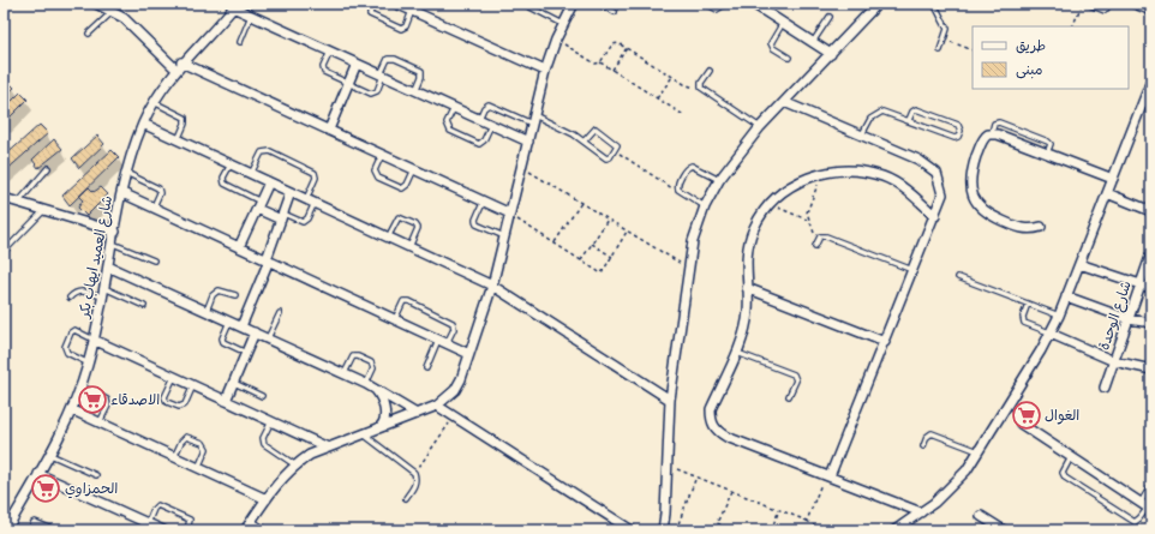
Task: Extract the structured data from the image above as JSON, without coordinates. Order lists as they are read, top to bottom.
{
  "streets": {
    "street": ["شارع العميد ايهاب بكر", "شارع الوحدة"]
  },
  "places": {
    "supermarket": ["الاصدقاء", "الغوال", "الحمزاوي"]
  },
  "legend": ["طريق", "مبنى"]
}
